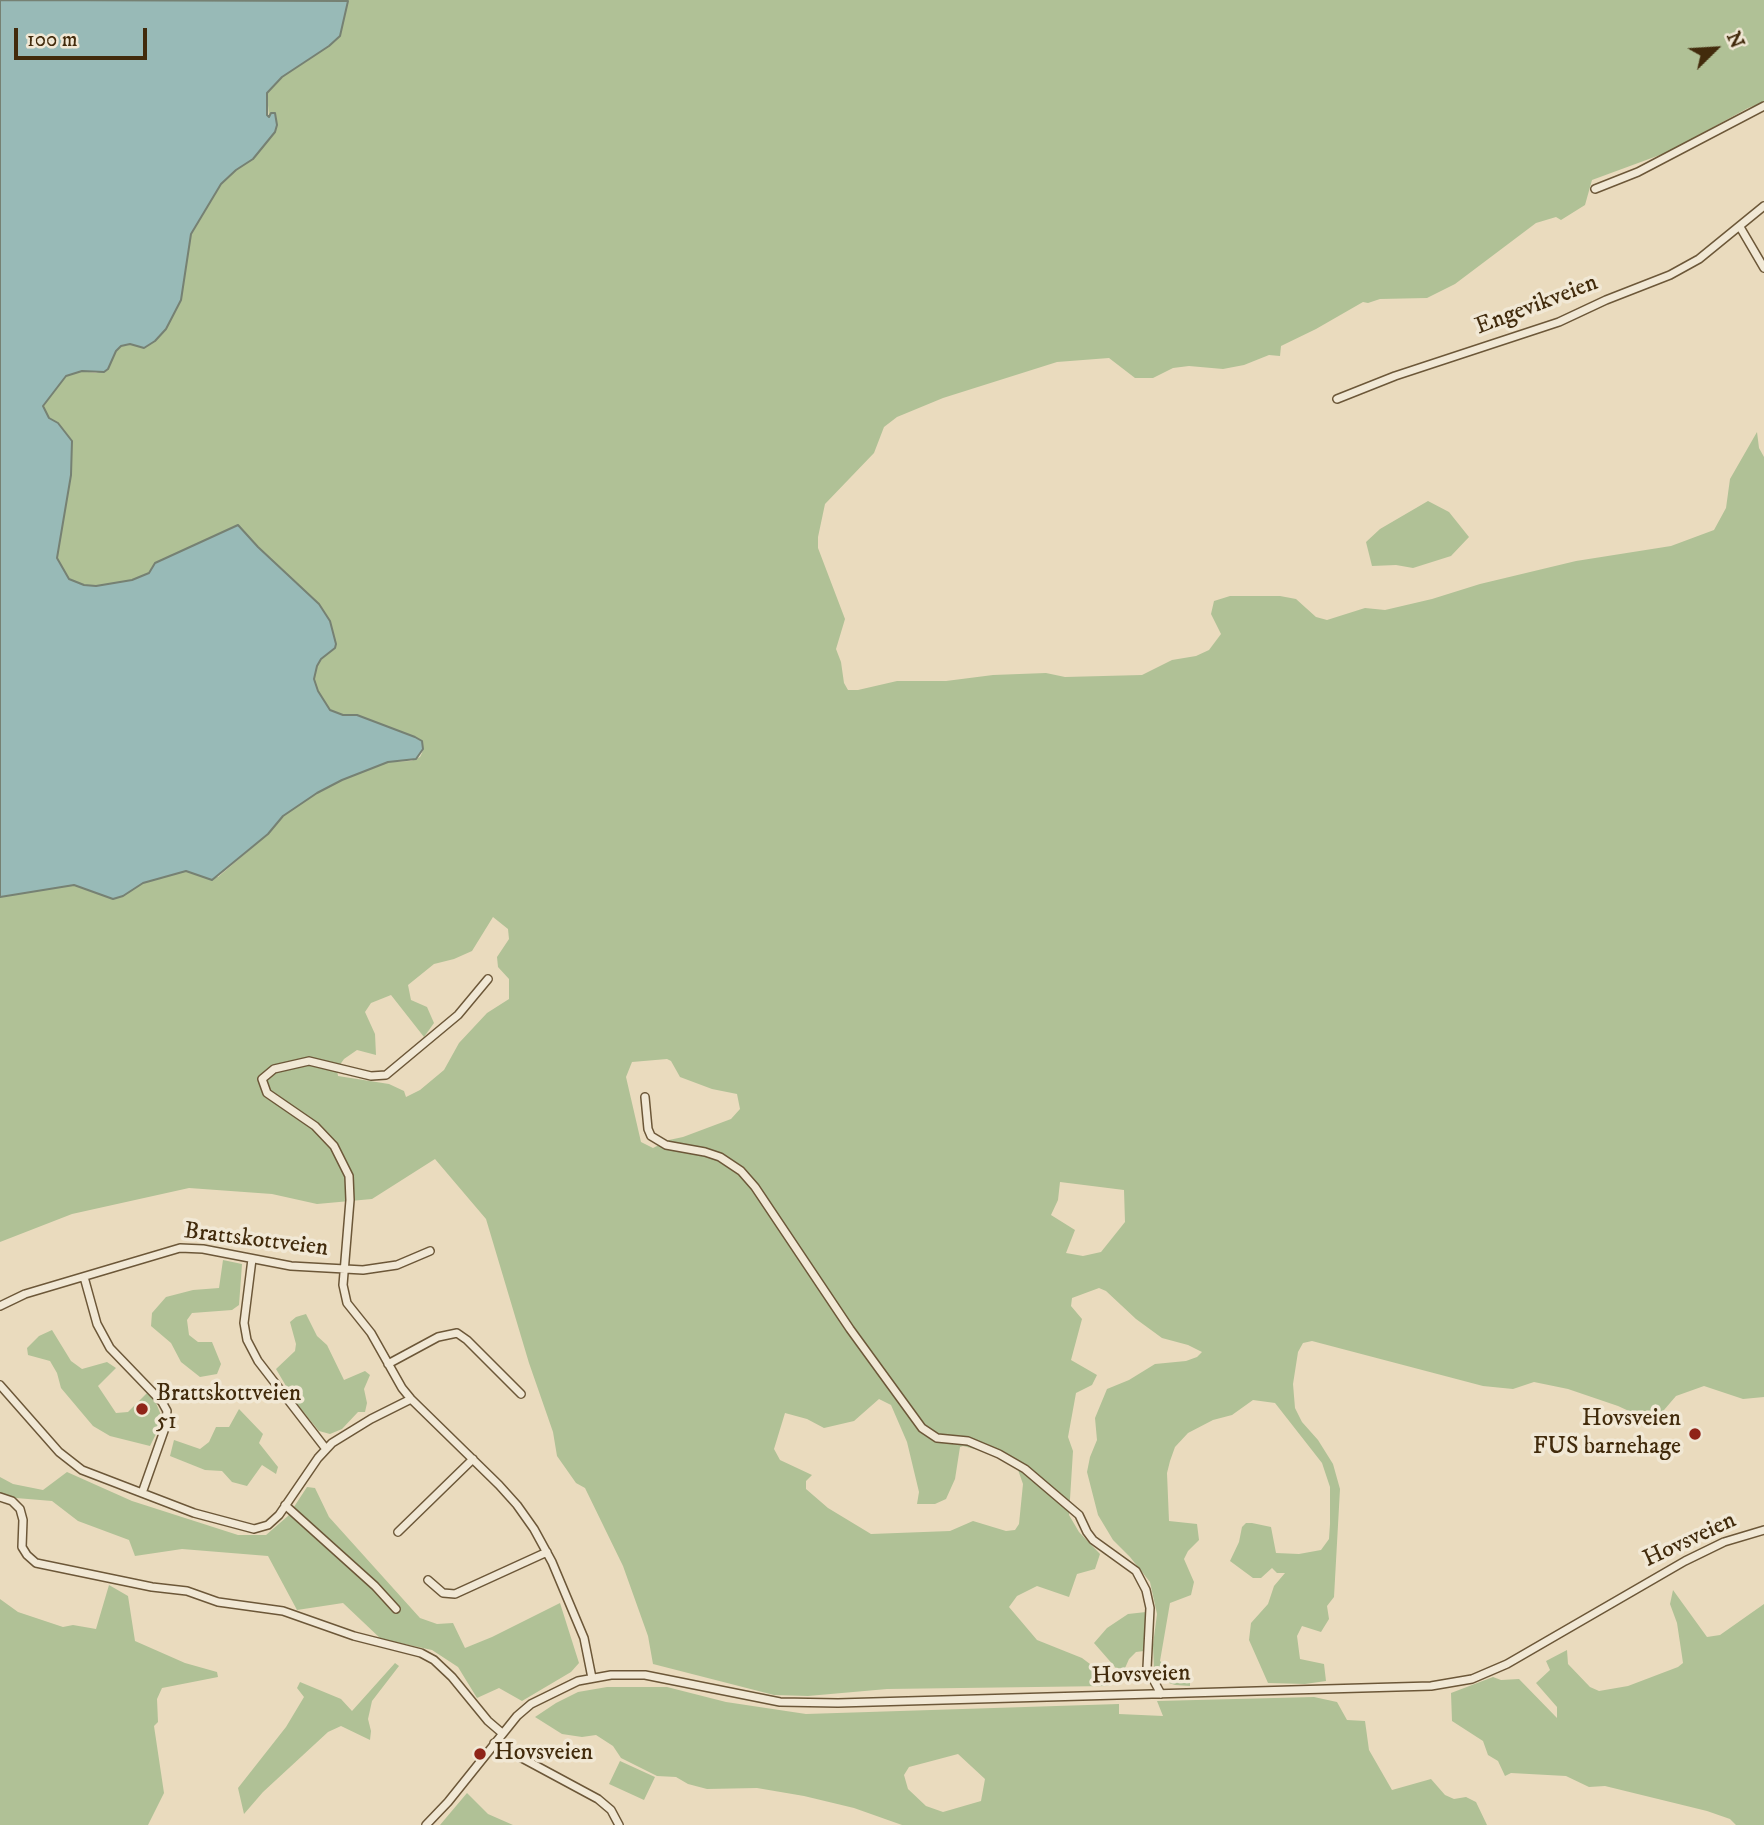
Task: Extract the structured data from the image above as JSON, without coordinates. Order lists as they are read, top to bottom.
{
  "streets": {
    "street": ["Engevikveien", "Brattskottveien", "Hovsveien"]
  },
  "places": ["Brattskottveien 51", "Hovsveien FUS barnehage", "Hovsveien"],
  "scale_bar": "100 m",
  "north": "top right"
}
